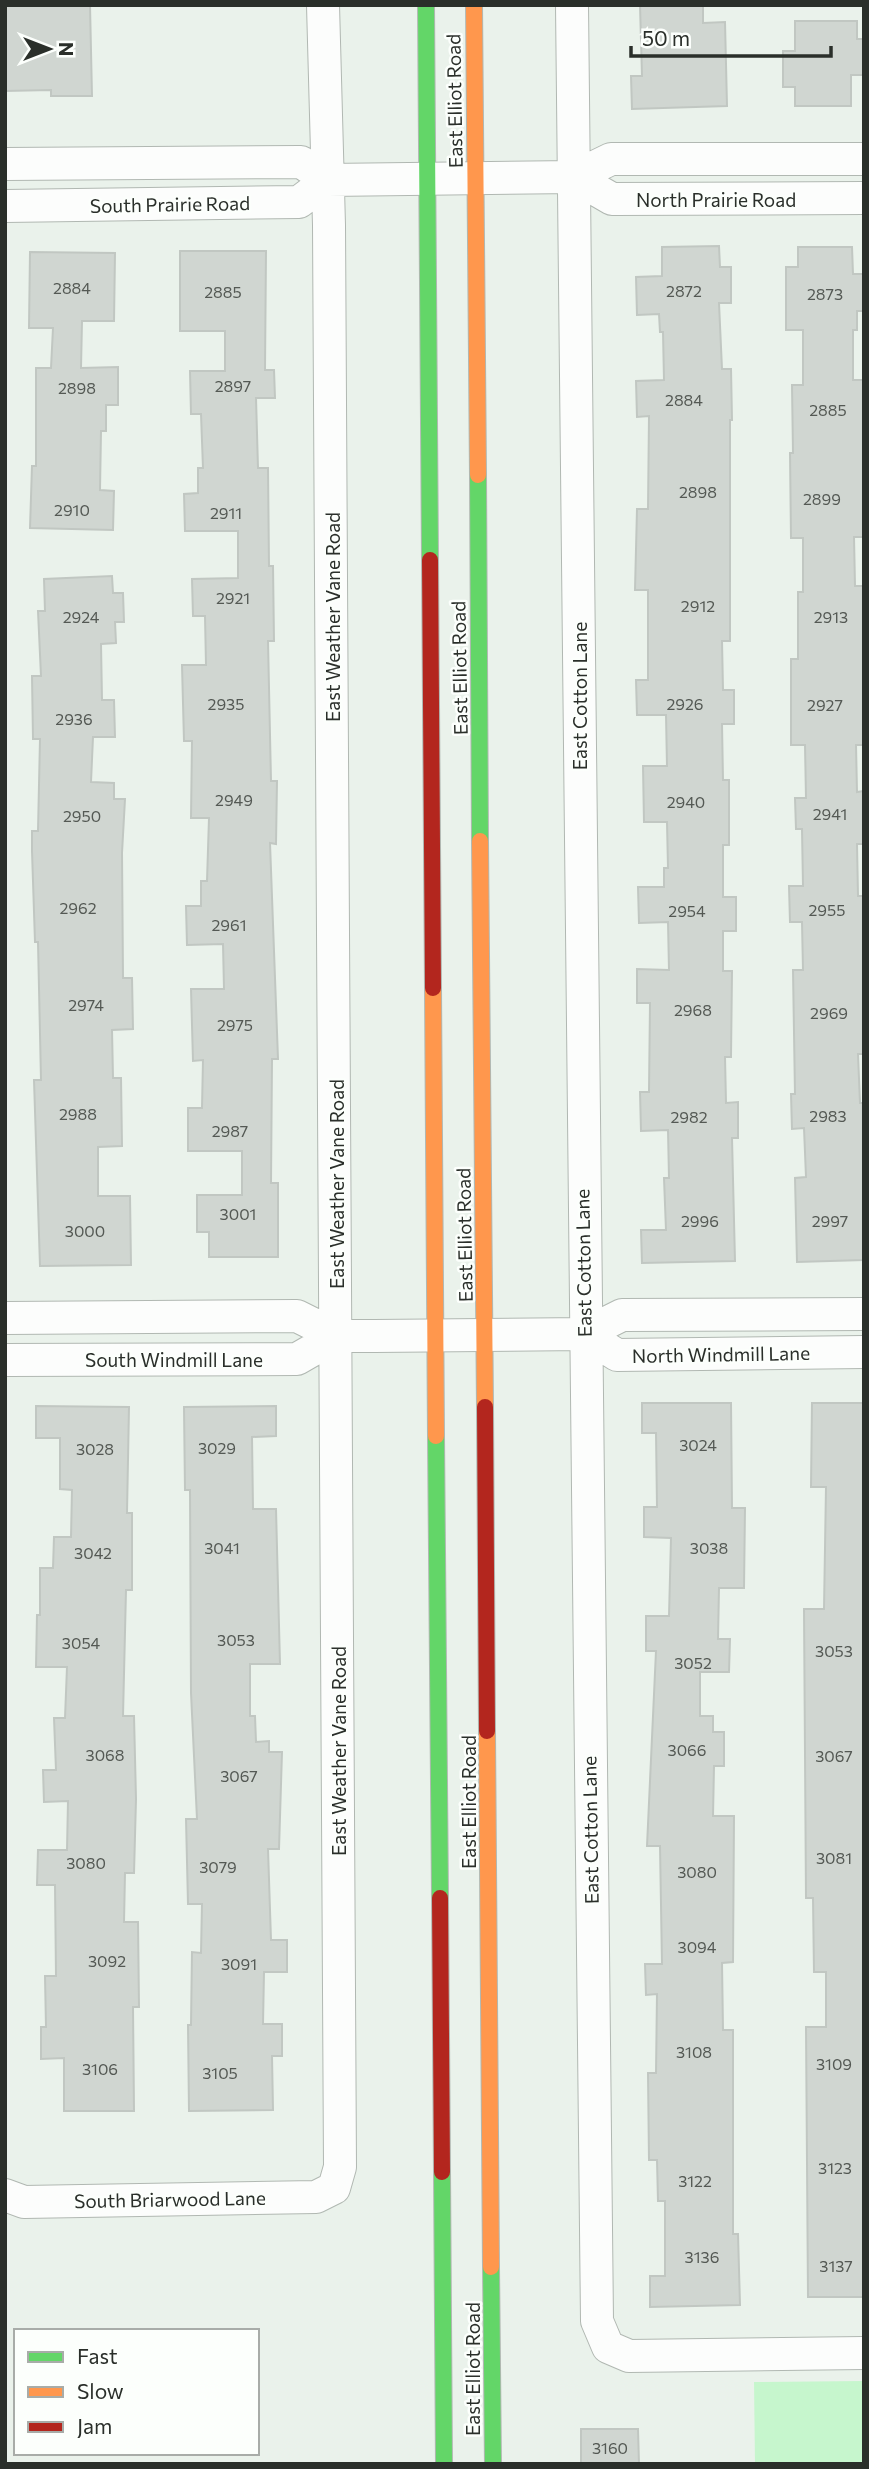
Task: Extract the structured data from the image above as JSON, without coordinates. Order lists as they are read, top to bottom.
{
  "streets": {
    "main road": ["East Elliot Road"],
    "street": [
      "North Prairie Road",
      "South Prairie Road",
      "East Weather Vane Road",
      "East Cotton Lane",
      "North Windmill Lane",
      "South Windmill Lane",
      "South Briarwood Lane"
    ]
  },
  "crossings": [
    ["East Elliot Road", "North Prairie Road"],
    ["East Elliot Road", "North Windmill Lane"],
    ["East Elliot Road", "South Windmill Lane"],
    ["North Prairie Road", "East Cotton Lane"],
    ["South Prairie Road", "East Weather Vane Road"],
    ["East Weather Vane Road", "South Windmill Lane"],
    ["East Weather Vane Road", "South Briarwood Lane"],
    ["East Cotton Lane", "North Windmill Lane"],
    ["North Windmill Lane", "South Windmill Lane"]
  ],
  "house_numbers": [
    "2884",
    "2872",
    "2885",
    "2873",
    "2897",
    "2898",
    "2884",
    "2885",
    "2898",
    "2899",
    "2910",
    "2911",
    "2921",
    "2912",
    "2924",
    "2913",
    "2935",
    "2926",
    "2927",
    "2936",
    "2949",
    "2940",
    "2941",
    "2950",
    "2962",
    "2955",
    "2954",
    "2961",
    "2974",
    "2968",
    "2969",
    "2975",
    "2988",
    "2983",
    "2982",
    "2987",
    "3001",
    "2996",
    "2997",
    "3000",
    "3024",
    "3029",
    "3028",
    "3041",
    "3038",
    "3042",
    "3053",
    "3054",
    "3053",
    "3052",
    "3066",
    "3068",
    "3067",
    "3067",
    "3081",
    "3080",
    "3079",
    "3080",
    "3094",
    "3092",
    "3091",
    "3108",
    "3109",
    "3106",
    "3105",
    "3123",
    "3122",
    "3136",
    "3137",
    "3160"
  ],
  "legend": ["Fast", "Slow", "Jam"],
  "scale_bar": "50 m",
  "north": "right"
}
